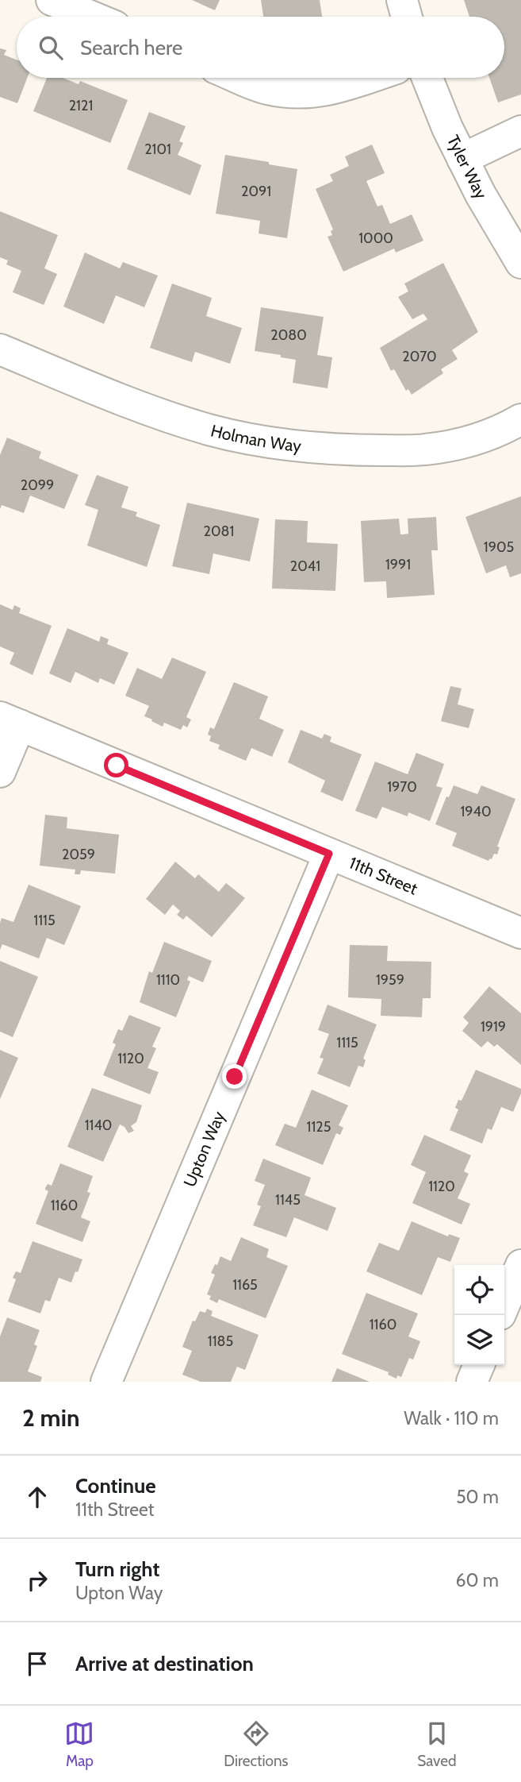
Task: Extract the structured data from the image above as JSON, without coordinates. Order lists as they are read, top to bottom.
{
  "streets": {
    "street": [
      "Tyler Way",
      "Holman Way",
      "11th Street",
      "Upton Way"
    ]
  },
  "crossings": [
    ["11th Street", "Upton Way"]
  ],
  "house_numbers": [
    "2121",
    "2101",
    "2091",
    "1000",
    "2080",
    "2070",
    "2099",
    "2081",
    "1905",
    "1991",
    "2041",
    "1970",
    "1940",
    "2059",
    "1115",
    "1110",
    "1959",
    "1919",
    "1115",
    "1120",
    "1140",
    "1125",
    "1120",
    "1145",
    "1160",
    "1165",
    "1160",
    "1185"
  ],
  "page": {
    "search": "Search here",
    "heading": ["2 min", "Walk · 110 m"],
    "list": [
      ["Continue", "11th Street", "50 m"],
      ["Turn right", "Upton Way", "60 m"],
      "Arrive at destination"
    ],
    "nav": ["Map", "Directions", "Saved"]
  }
}
